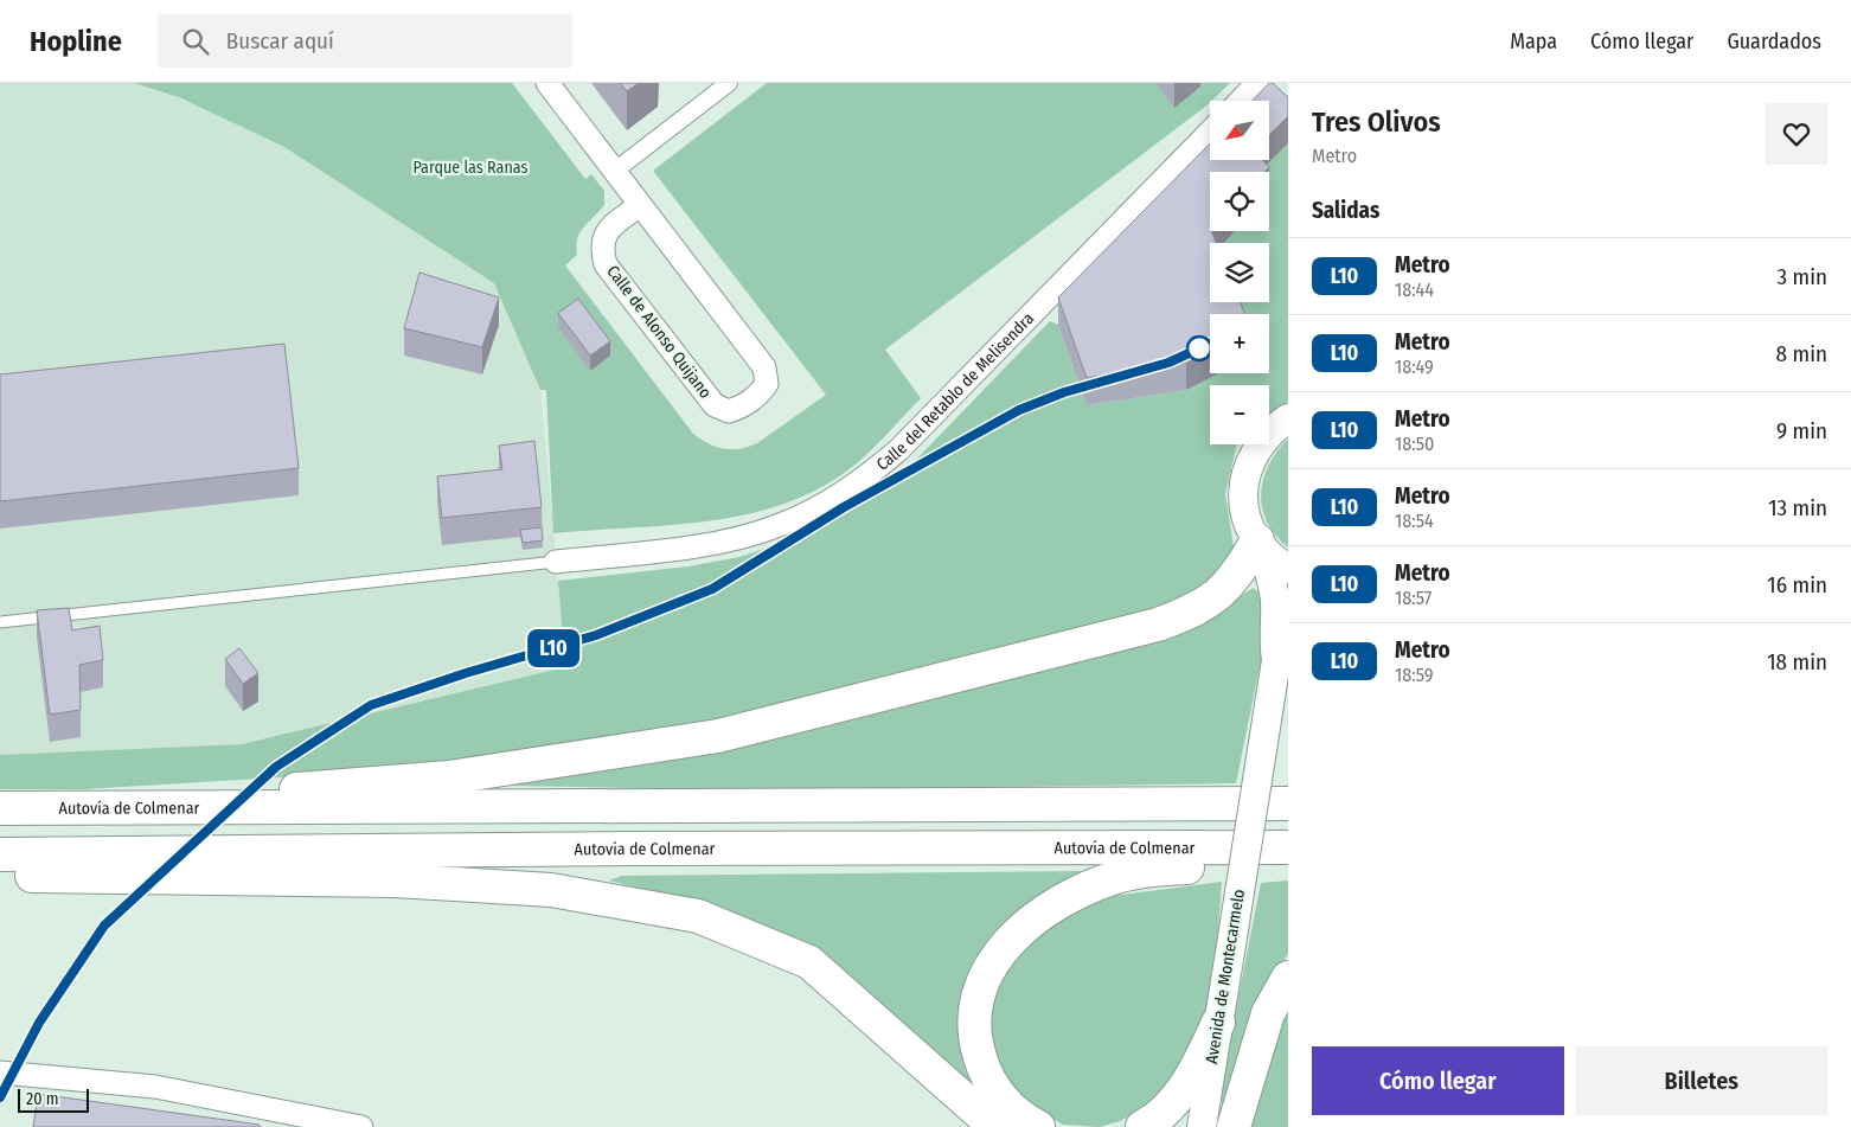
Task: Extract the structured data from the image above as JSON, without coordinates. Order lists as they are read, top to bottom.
{
  "streets": {
    "highway": ["Autovía de Colmenar"],
    "street": ["Calle de Alonso Quijano", "Calle del Retablo de Melisendra", "Avenida de Montecarmelo"]
  },
  "parks": ["Parque las Ranas"],
  "lines": ["metro line L10"],
  "scale_bar": "20 m",
  "north": "bottom left",
  "page": {
    "header": "Hopline",
    "search": "Buscar aquí",
    "nav": ["Mapa", "Cómo llegar", "Guardados"],
    "on_map": "L10",
    "heading": [
      ["Tres Olivos", "Metro"],
      "Salidas"
    ],
    "map_buttons": ["+", "−"],
    "list": [
      {
        "mark": "L10",
        "name": "Metro",
        "note": "18:44",
        "value": "3 min"
      },
      {
        "mark": "L10",
        "name": "Metro",
        "note": "18:49",
        "value": "8 min"
      },
      {
        "mark": "L10",
        "name": "Metro",
        "note": "18:50",
        "value": "9 min"
      },
      {
        "mark": "L10",
        "name": "Metro",
        "note": "18:54",
        "value": "13 min"
      },
      {
        "mark": "L10",
        "name": "Metro",
        "note": "18:57",
        "value": "16 min"
      },
      {
        "mark": "L10",
        "name": "Metro",
        "note": "18:59",
        "value": "18 min"
      }
    ],
    "buttons": ["Cómo llegar", "Billetes"],
    "scale": "20 m"
  }
}
